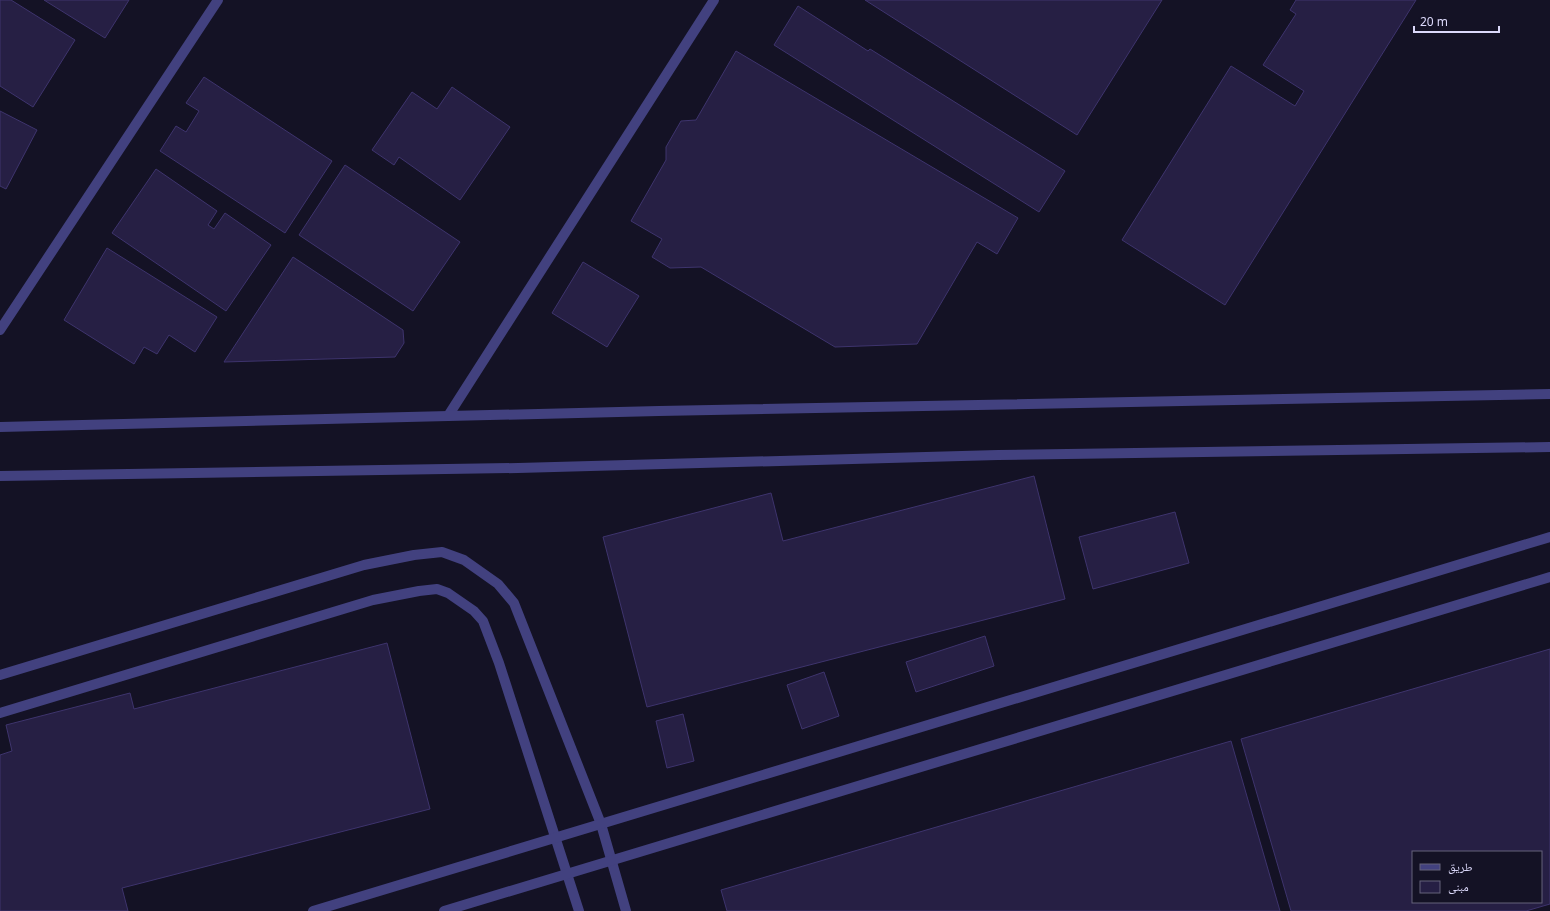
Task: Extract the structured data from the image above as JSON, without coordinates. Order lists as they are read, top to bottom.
{
  "legend": ["طريق", "مبنى"],
  "scale_bar": "20 m"
}
